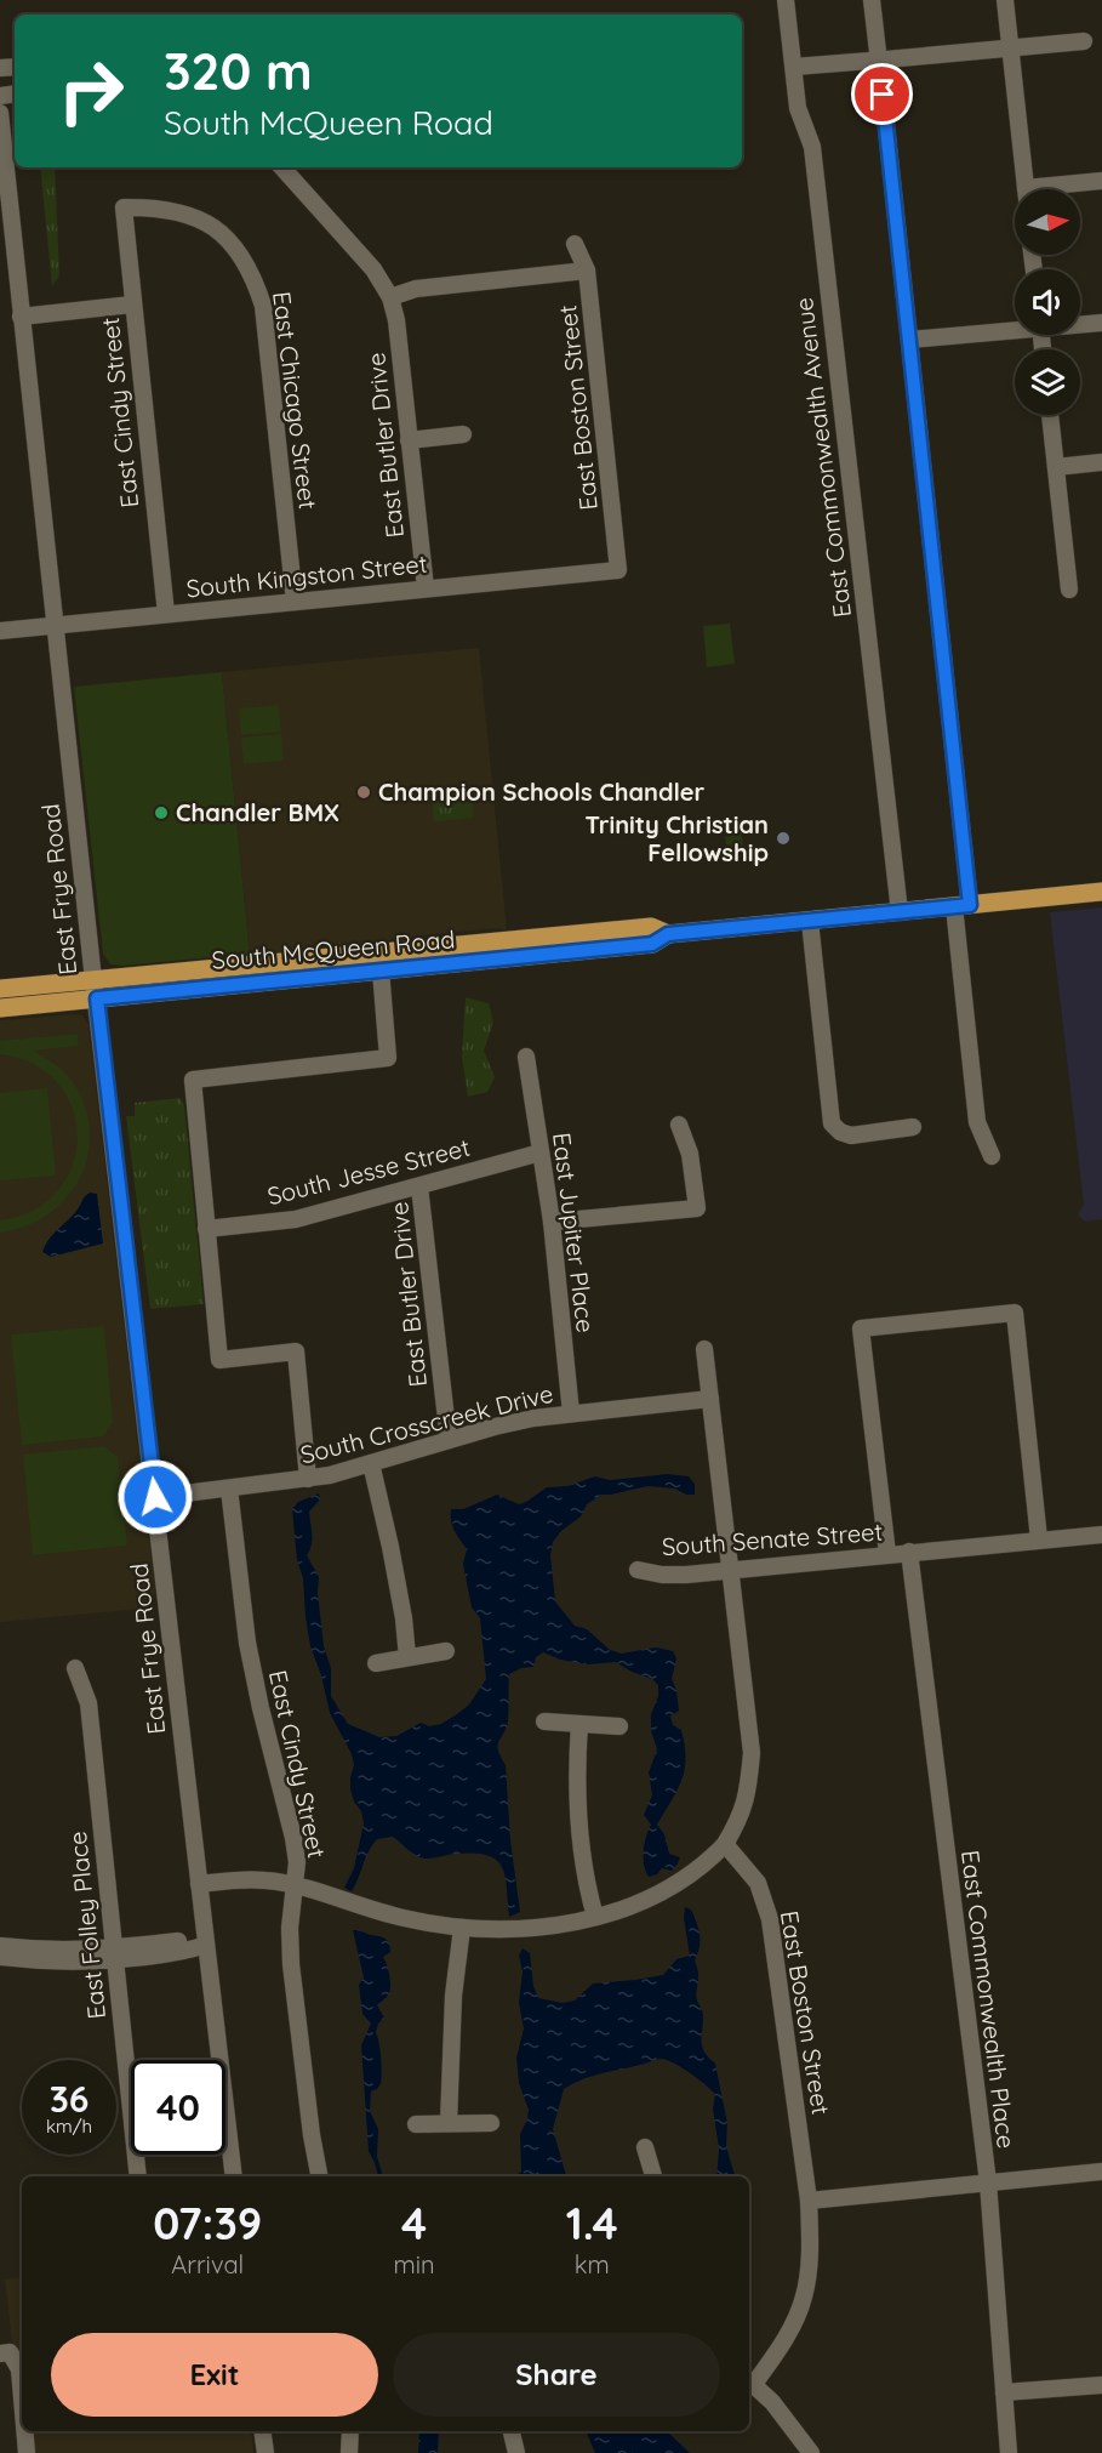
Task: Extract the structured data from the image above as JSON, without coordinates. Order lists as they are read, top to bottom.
{
  "streets": {
    "main road": ["South McQueen Road"],
    "street": [
      "East Chicago Street",
      "East Boston Street",
      "East Cindy Street",
      "East Butler Drive",
      "East Commonwealth Avenue",
      "South Kingston Street",
      "East Frye Road",
      "South Jesse Street",
      "East Jupiter Place",
      "South Crosscreek Drive",
      "South Senate Street",
      "East Folley Place",
      "East Commonwealth Place"
    ]
  },
  "crossings": [
    ["East Chicago Street", "East Cindy Street"],
    ["East Chicago Street", "South Kingston Street"],
    ["East Boston Street", "South Kingston Street"],
    ["East Cindy Street", "South Kingston Street"],
    ["East Cindy Street", "South Crosscreek Drive"],
    ["East Butler Drive", "South Kingston Street"],
    ["East Butler Drive", "South Jesse Street"],
    ["East Butler Drive", "South Crosscreek Drive"],
    ["East Commonwealth Avenue", "South McQueen Road"],
    ["South Kingston Street", "East Frye Road"],
    ["East Frye Road", "South McQueen Road"],
    ["East Frye Road", "South Crosscreek Drive"],
    ["South Jesse Street", "East Jupiter Place"],
    ["East Jupiter Place", "South Crosscreek Drive"],
    ["South Senate Street", "East Commonwealth Place"]
  ],
  "places": ["Champion Schools Chandler", "Chandler BMX", "Trinity Christian Fellowship"],
  "north": "right",
  "page": {
    "turn": ["320 m", "South McQueen Road"],
    "speed": "36 km/h",
    "limit": "40",
    "eta": [
      "07:39",
      "Arrival",
      "4",
      "min",
      "1.4",
      "km"
    ],
    "buttons": ["Exit", "Share"]
  }
}
